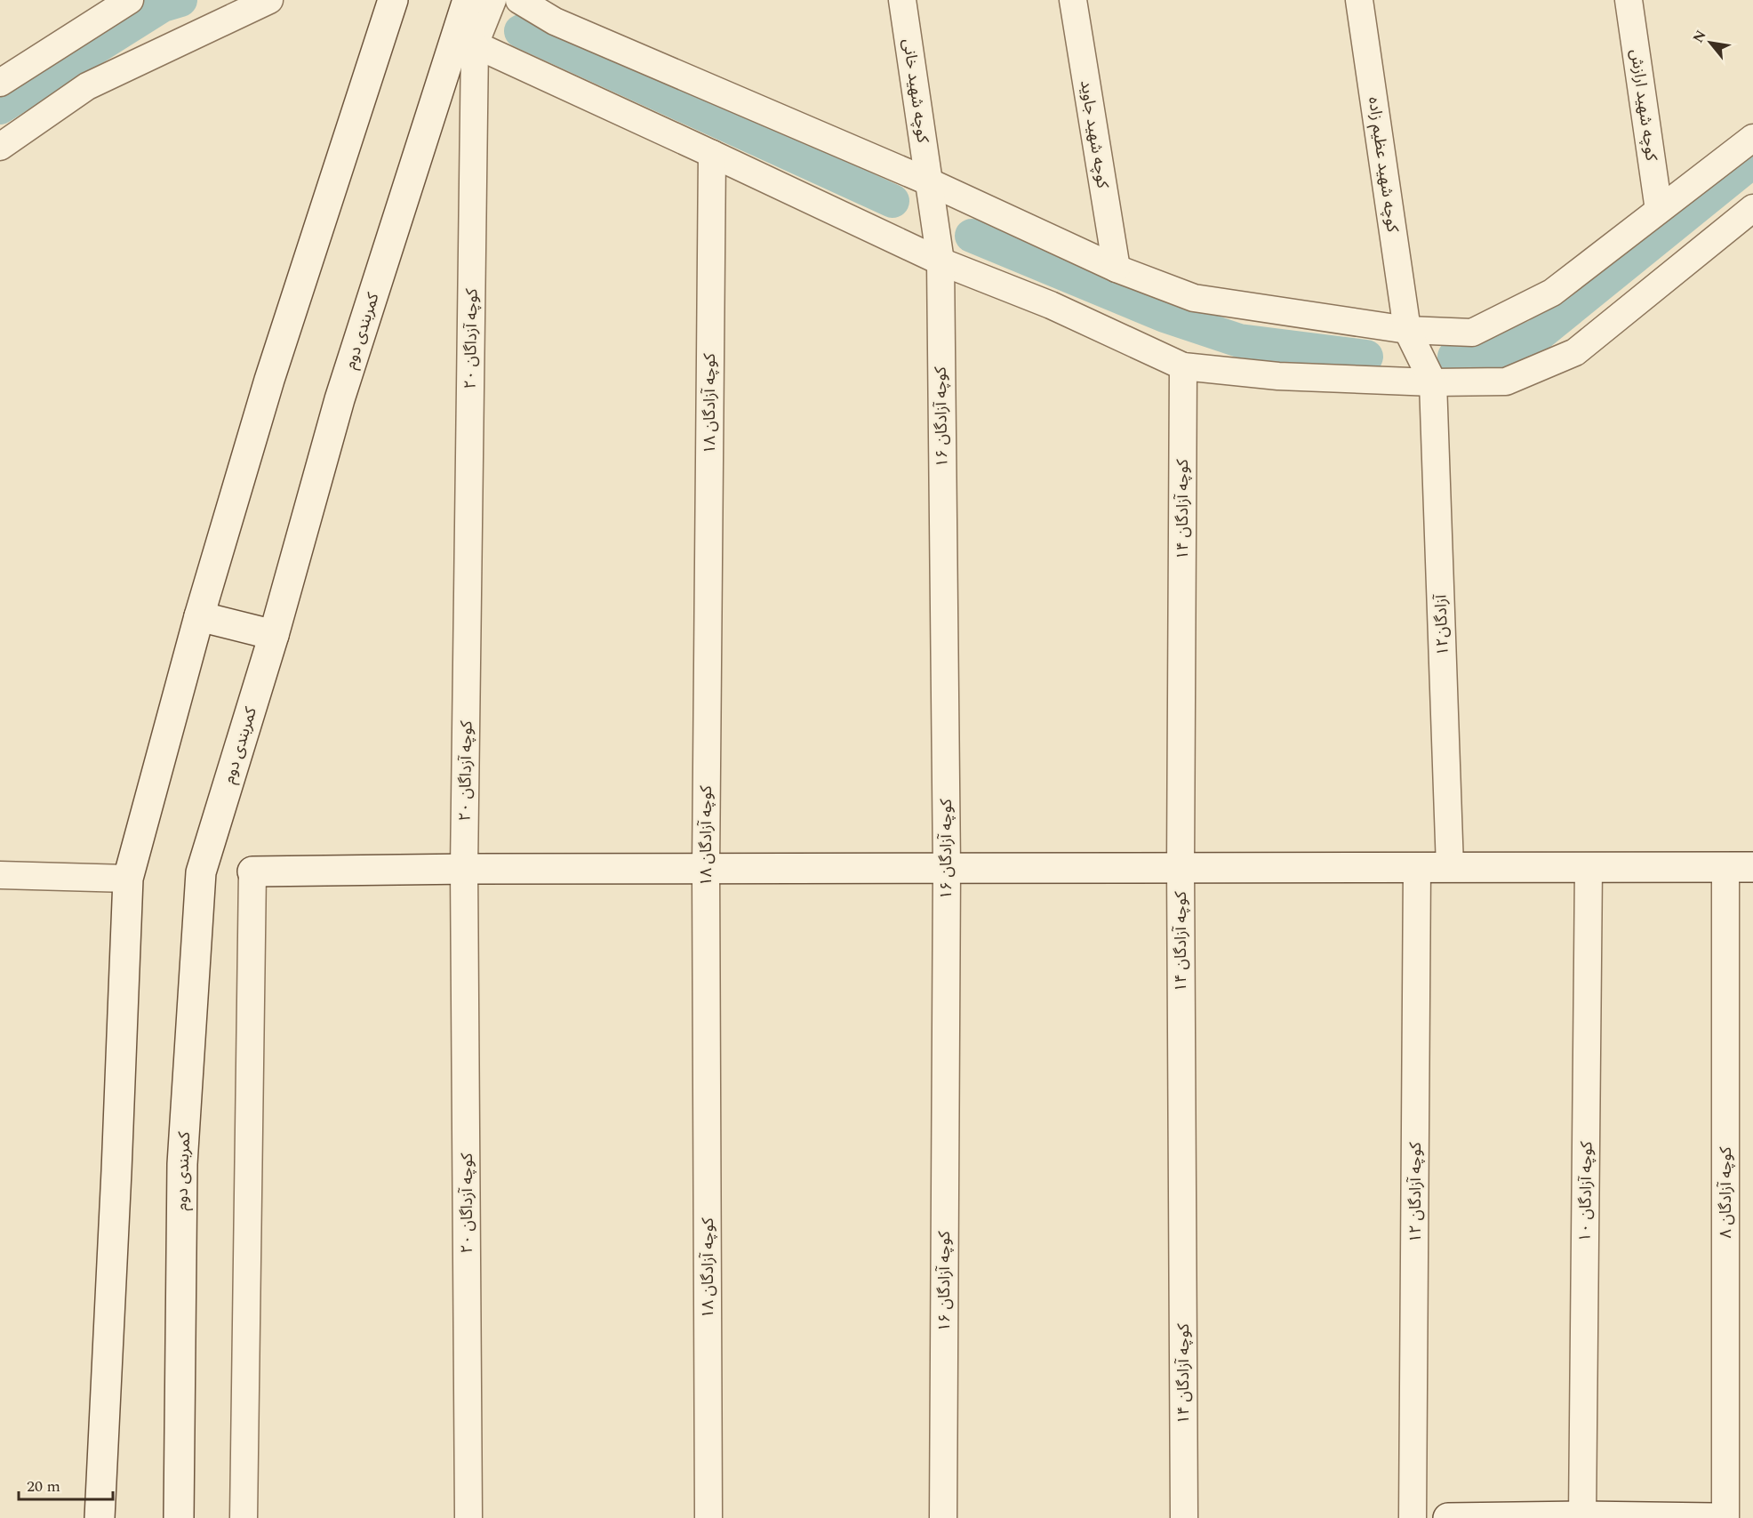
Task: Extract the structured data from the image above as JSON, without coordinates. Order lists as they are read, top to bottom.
{
  "streets": {
    "main road": ["کمربندی دوم"],
    "street": [
      "کوچه شهید خانی",
      "کوچه شهید ارازش",
      "کوچه شهید جاوید",
      "کوچه شهید عظیم زاده",
      "کوچه آزداگان ۲۰",
      "کوچه آزادگان ۱۸",
      "کوچه آزادگان ۱۶",
      "کوچه آزادگان ۱۴",
      "۱۲آزادگان",
      "کوچه آزادگان ۱۰",
      "کوچه آزادگان ۱۲",
      "کوچه آزادگان ۸"
    ]
  },
  "crossings": [
    ["کوچه شهید خانی", "کوچه آزادگان ۱۶"],
    ["کوچه شهید عظیم زاده", "۱۲آزادگان"],
    ["کمربندی دوم", "کوچه آزداگان ۲۰"]
  ],
  "scale_bar": "20 m",
  "north": "top left"
}
